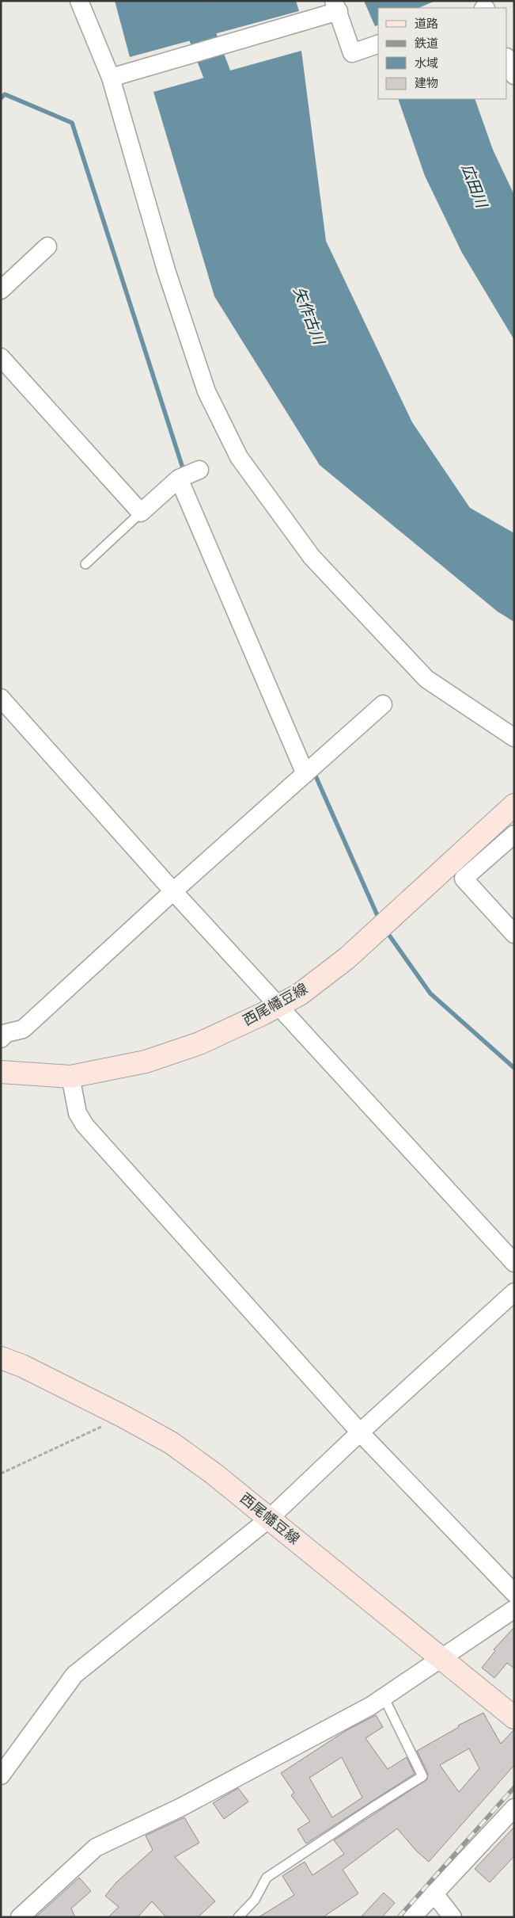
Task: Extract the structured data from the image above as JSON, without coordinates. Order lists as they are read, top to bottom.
{
  "streets": {
    "main road": ["西尾幡豆線"]
  },
  "water": ["広田川", "矢作古川"],
  "legend": [
    "道路",
    "鉄道",
    "水域",
    "建物"
  ]
}
